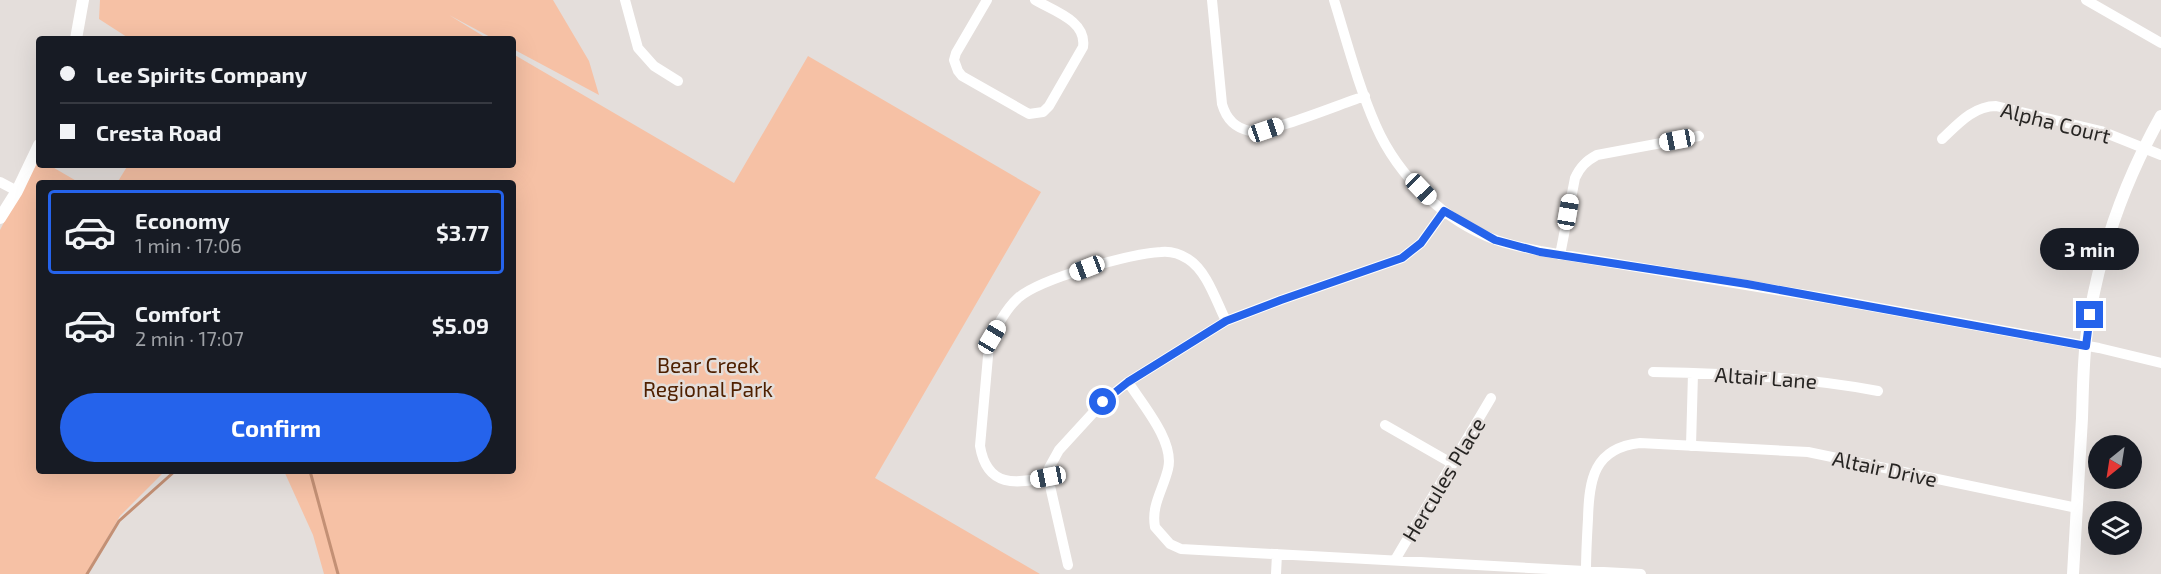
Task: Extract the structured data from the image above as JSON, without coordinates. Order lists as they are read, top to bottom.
{
  "streets": {
    "street": [
      "Alpha Court",
      "Altair Lane",
      "Altair Drive",
      "Hercules Place"
    ]
  },
  "parks": ["Bear Creek Regional Park"],
  "north": "bottom left",
  "page": {
    "banner": ["Lee Spirits Company", "Cresta Road"],
    "list": [
      {
        "name": "Economy",
        "note": "1 min · 17:06",
        "value": "$3.77"
      },
      {
        "name": "Comfort",
        "note": "2 min · 17:07",
        "value": "$5.09"
      }
    ],
    "bubble": "3 min",
    "buttons": "Confirm"
  }
}
